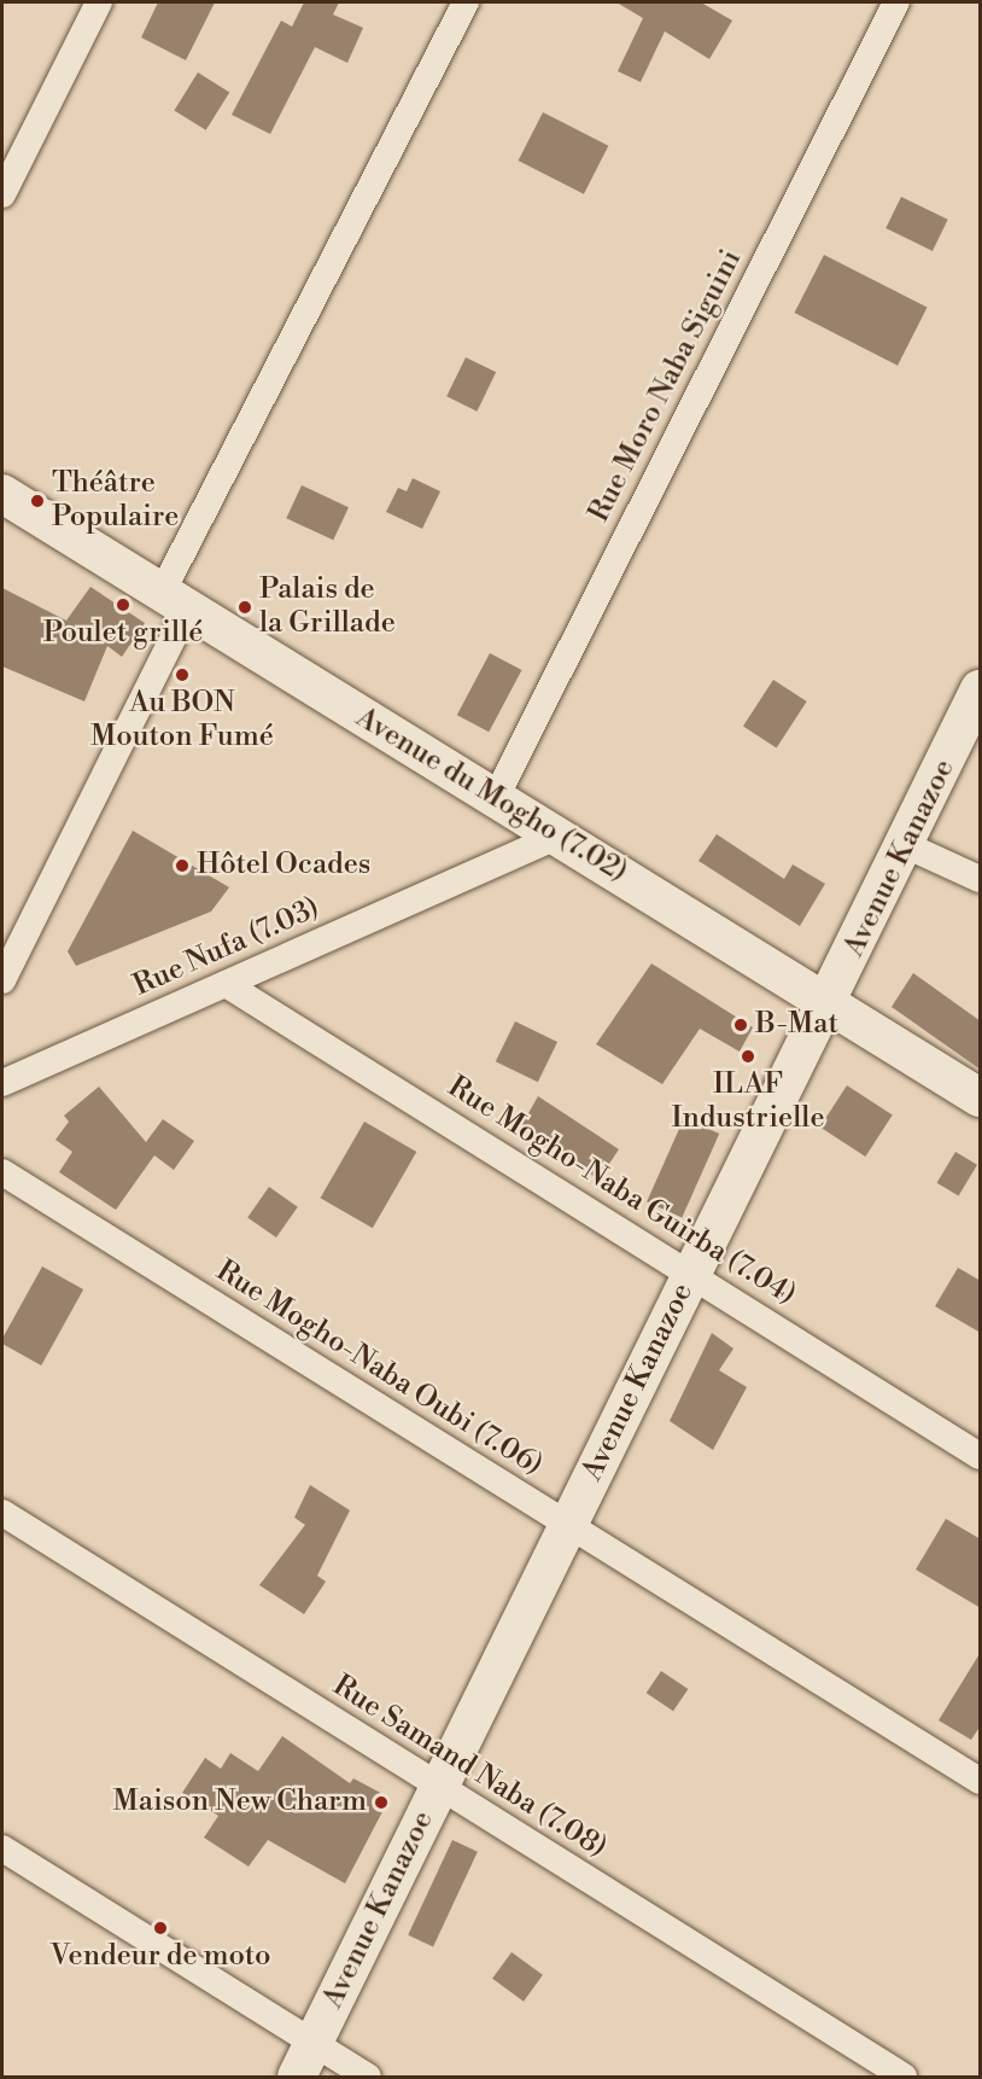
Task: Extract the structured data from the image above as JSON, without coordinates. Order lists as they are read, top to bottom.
{
  "streets": {
    "street": [
      "Rue Moro Naba Siguini",
      "Avenue du Mogho (7.02)",
      "Avenue Kanazoe",
      "Rue Nufa (7.03)",
      "Rue Mogho-Naba Guirba (7.04)",
      "Rue Mogho-Naba Oubi (7.06)",
      "Rue Samand Naba (7.08)"
    ]
  },
  "crossings": [
    ["Rue Moro Naba Siguini", "Avenue du Mogho (7.02)"],
    ["Avenue du Mogho (7.02)", "Avenue Kanazoe"],
    ["Avenue du Mogho (7.02)", "Rue Nufa (7.03)"],
    ["Avenue Kanazoe", "Rue Mogho-Naba Guirba (7.04)"],
    ["Avenue Kanazoe", "Rue Mogho-Naba Oubi (7.06)"],
    ["Avenue Kanazoe", "Rue Samand Naba (7.08)"],
    ["Rue Nufa (7.03)", "Rue Mogho-Naba Guirba (7.04)"]
  ],
  "places": [
    "Théâtre Populaire",
    "Poulet grillé",
    "Palais de la Grillade",
    "Au BON Mouton Fumé",
    "Hôtel Ocades",
    "B-Mat",
    "ILAF Industrielle",
    "Maison New Charm",
    "Vendeur de moto"
  ]
}
